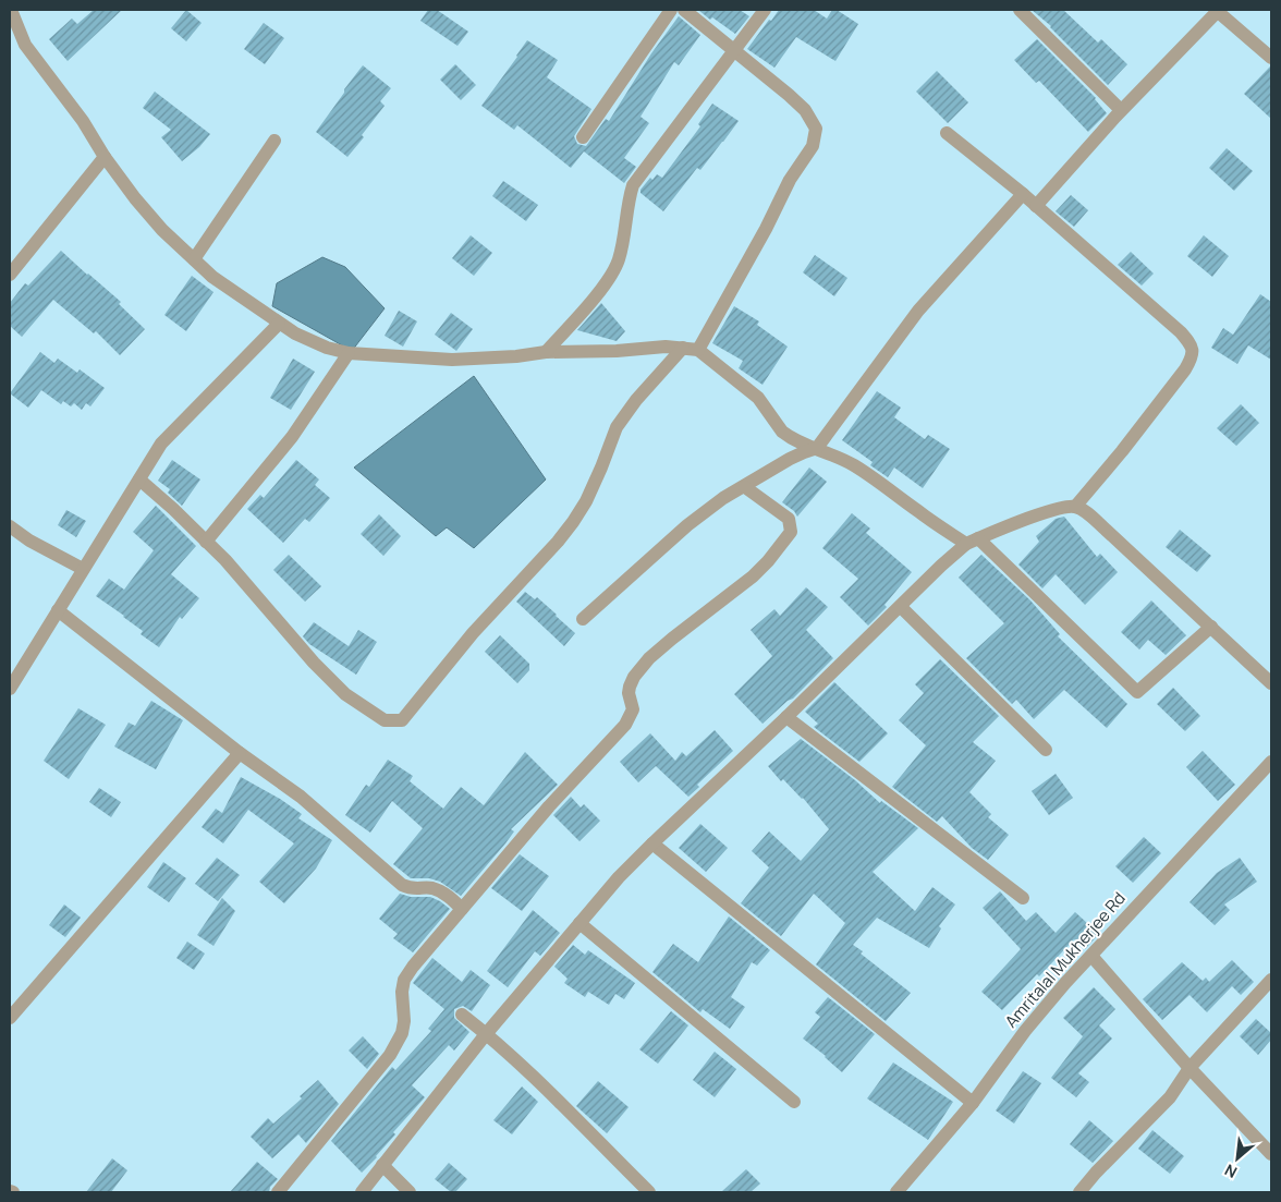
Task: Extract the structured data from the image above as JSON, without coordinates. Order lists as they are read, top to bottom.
{
  "streets": {
    "street": ["Amritalal Mukherjee Rd"]
  },
  "north": "bottom left"
}
